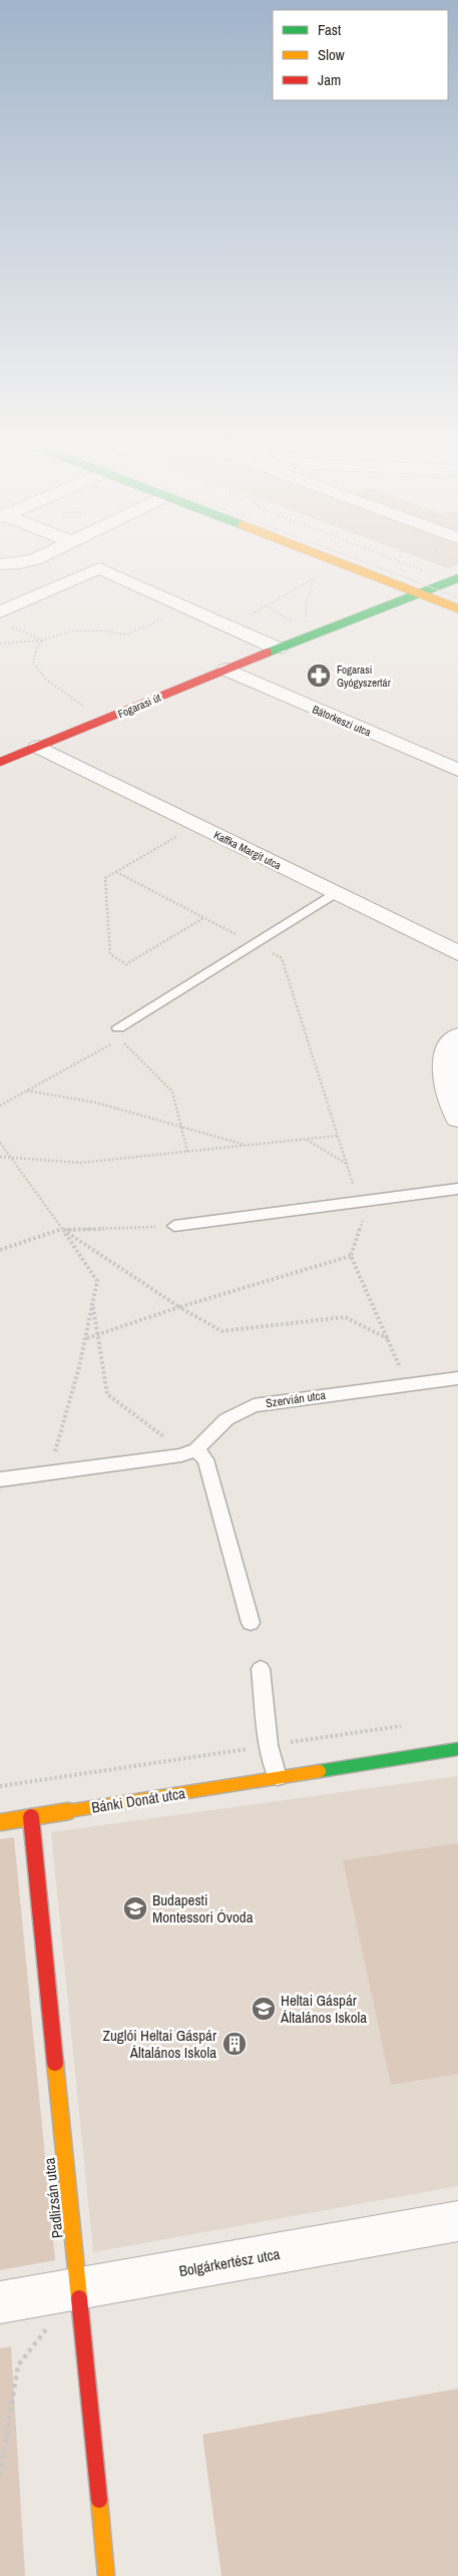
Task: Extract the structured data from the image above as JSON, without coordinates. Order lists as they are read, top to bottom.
{
  "streets": {
    "main road": ["Fogarasi út", "Bánki Donát utca", "Padlizsán utca"],
    "street": ["Bátorkeszi utca", "Kaffka Margit utca", "Bolgárkertész utca"],
    "lane": ["Szervián utca"]
  },
  "crossings": [
    ["Fogarasi út", "Bátorkeszi utca"],
    ["Fogarasi út", "Kaffka Margit utca"],
    ["Bánki Donát utca", "Padlizsán utca"],
    ["Padlizsán utca", "Bolgárkertész utca"]
  ],
  "places": {
    "pharmacy": ["Fogarasi Gyógyszertár"],
    "school or university": ["Budapesti Montessori Óvoda", "Heltai Gáspár Általános Iskola"],
    "building": ["Zuglói Heltai Gáspár Általános Iskola"]
  },
  "legend": ["Fast", "Slow", "Jam"]
}
